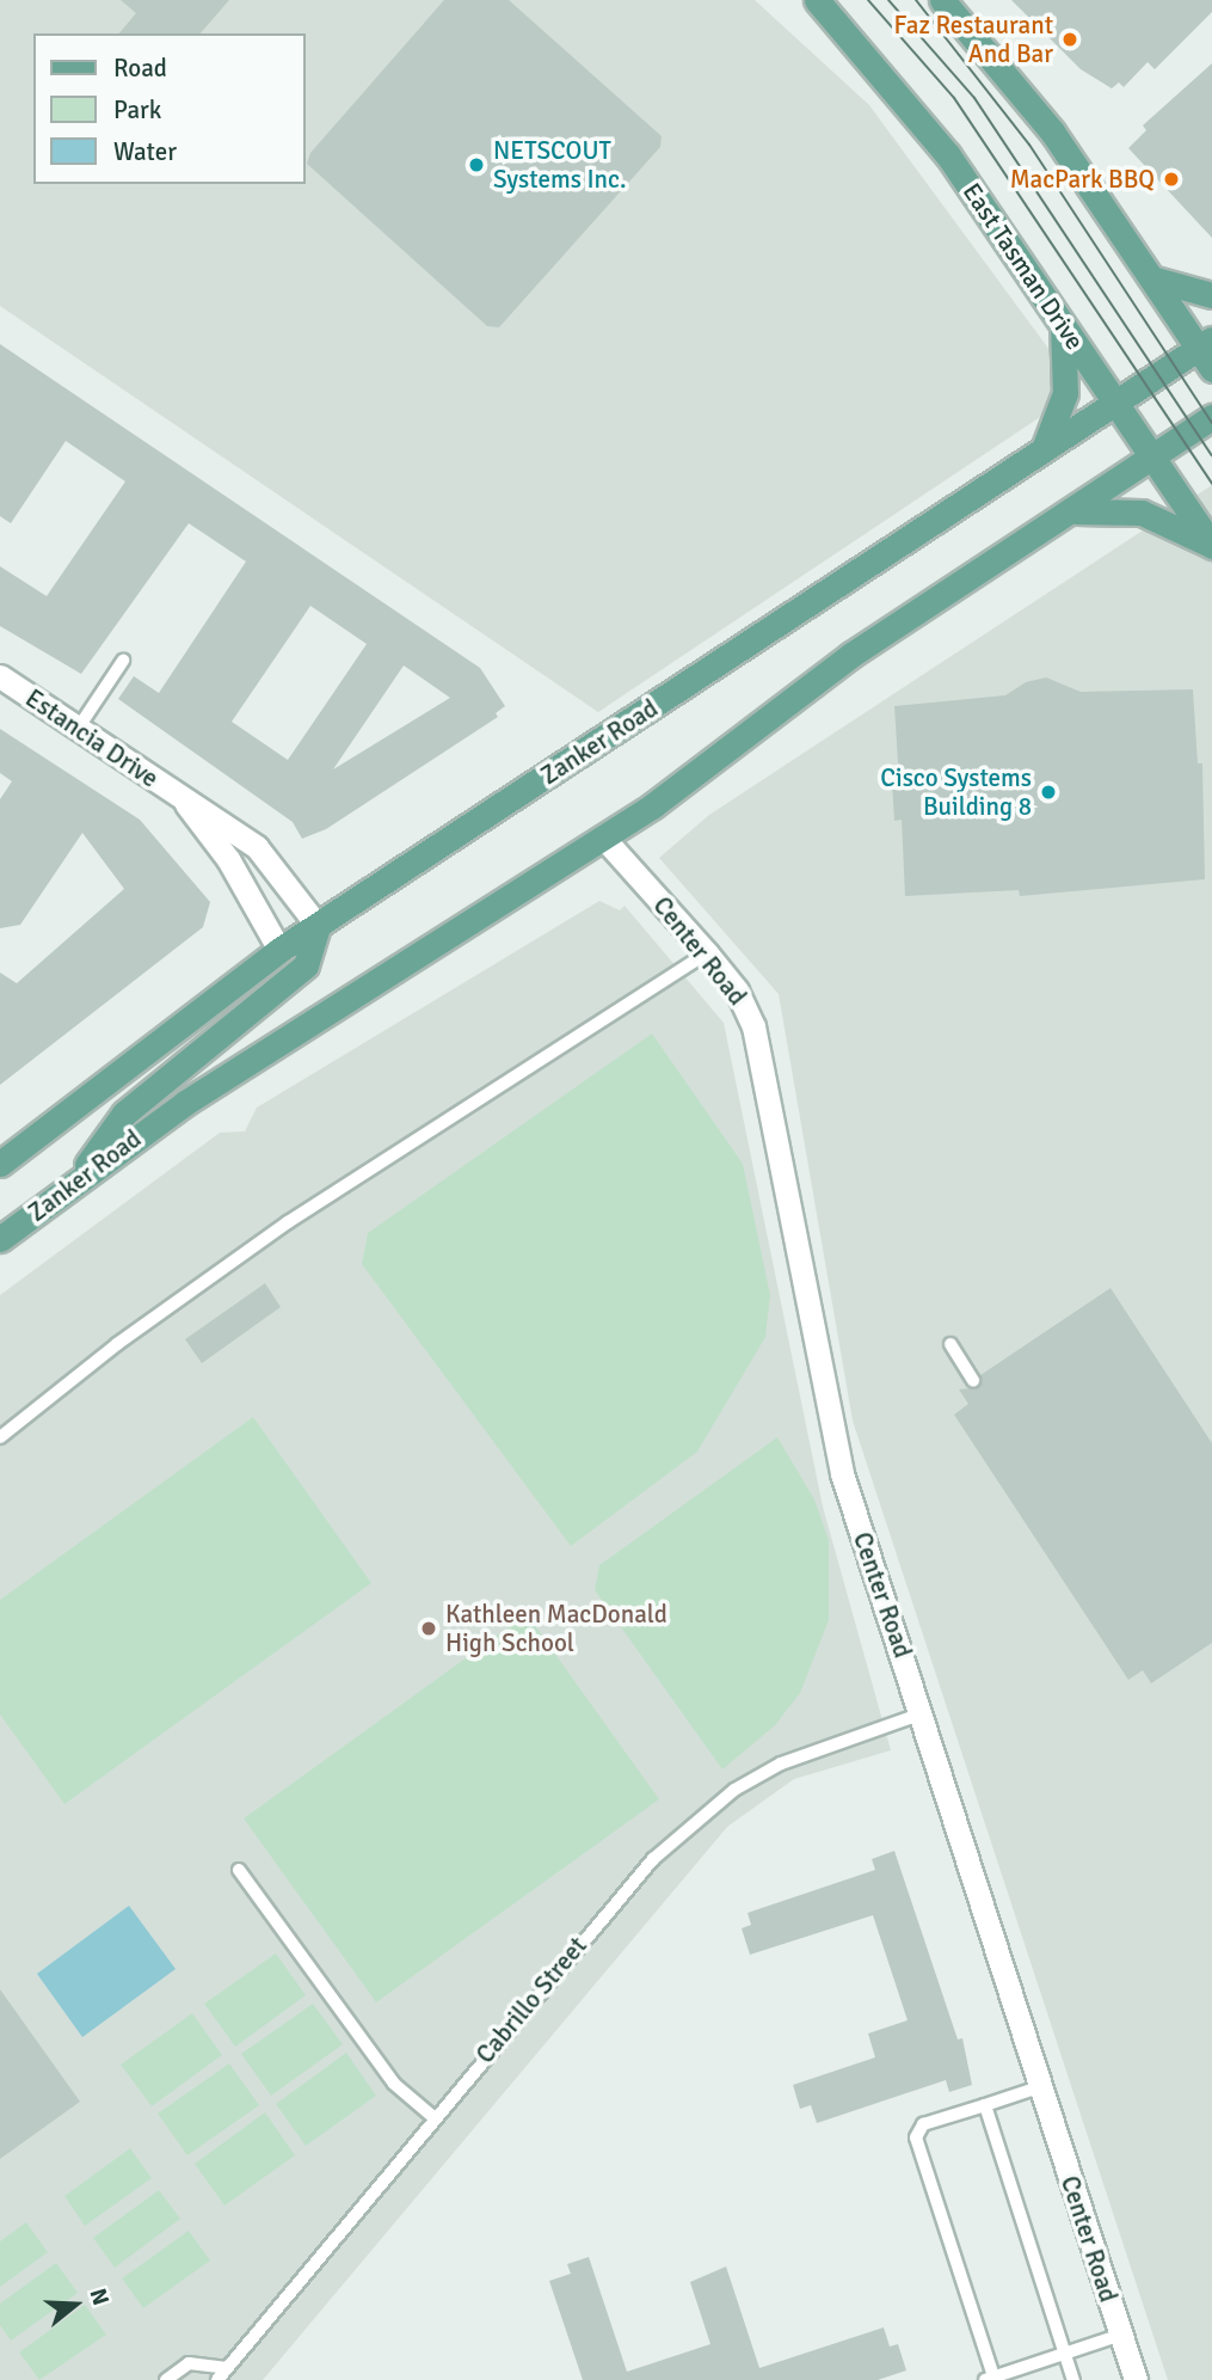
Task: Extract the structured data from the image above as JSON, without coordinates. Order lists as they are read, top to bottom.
{
  "streets": {
    "main road": ["East Tasman Drive", "Zanker Road"],
    "street": ["Estancia Drive", "Center Road"],
    "lane": ["Cabrillo Street"]
  },
  "crossings": [
    ["East Tasman Drive", "Zanker Road"],
    ["Estancia Drive", "Zanker Road"],
    ["Zanker Road", "Center Road"],
    ["Center Road", "Cabrillo Street"]
  ],
  "places": [
    "Faz Restaurant And Bar",
    "NETSCOUT Systems Inc.",
    "MacPark BBQ",
    "Cisco Systems Building 8",
    "Kathleen MacDonald High School"
  ],
  "legend": ["Road", "Park", "Water"],
  "north": "right"
}
